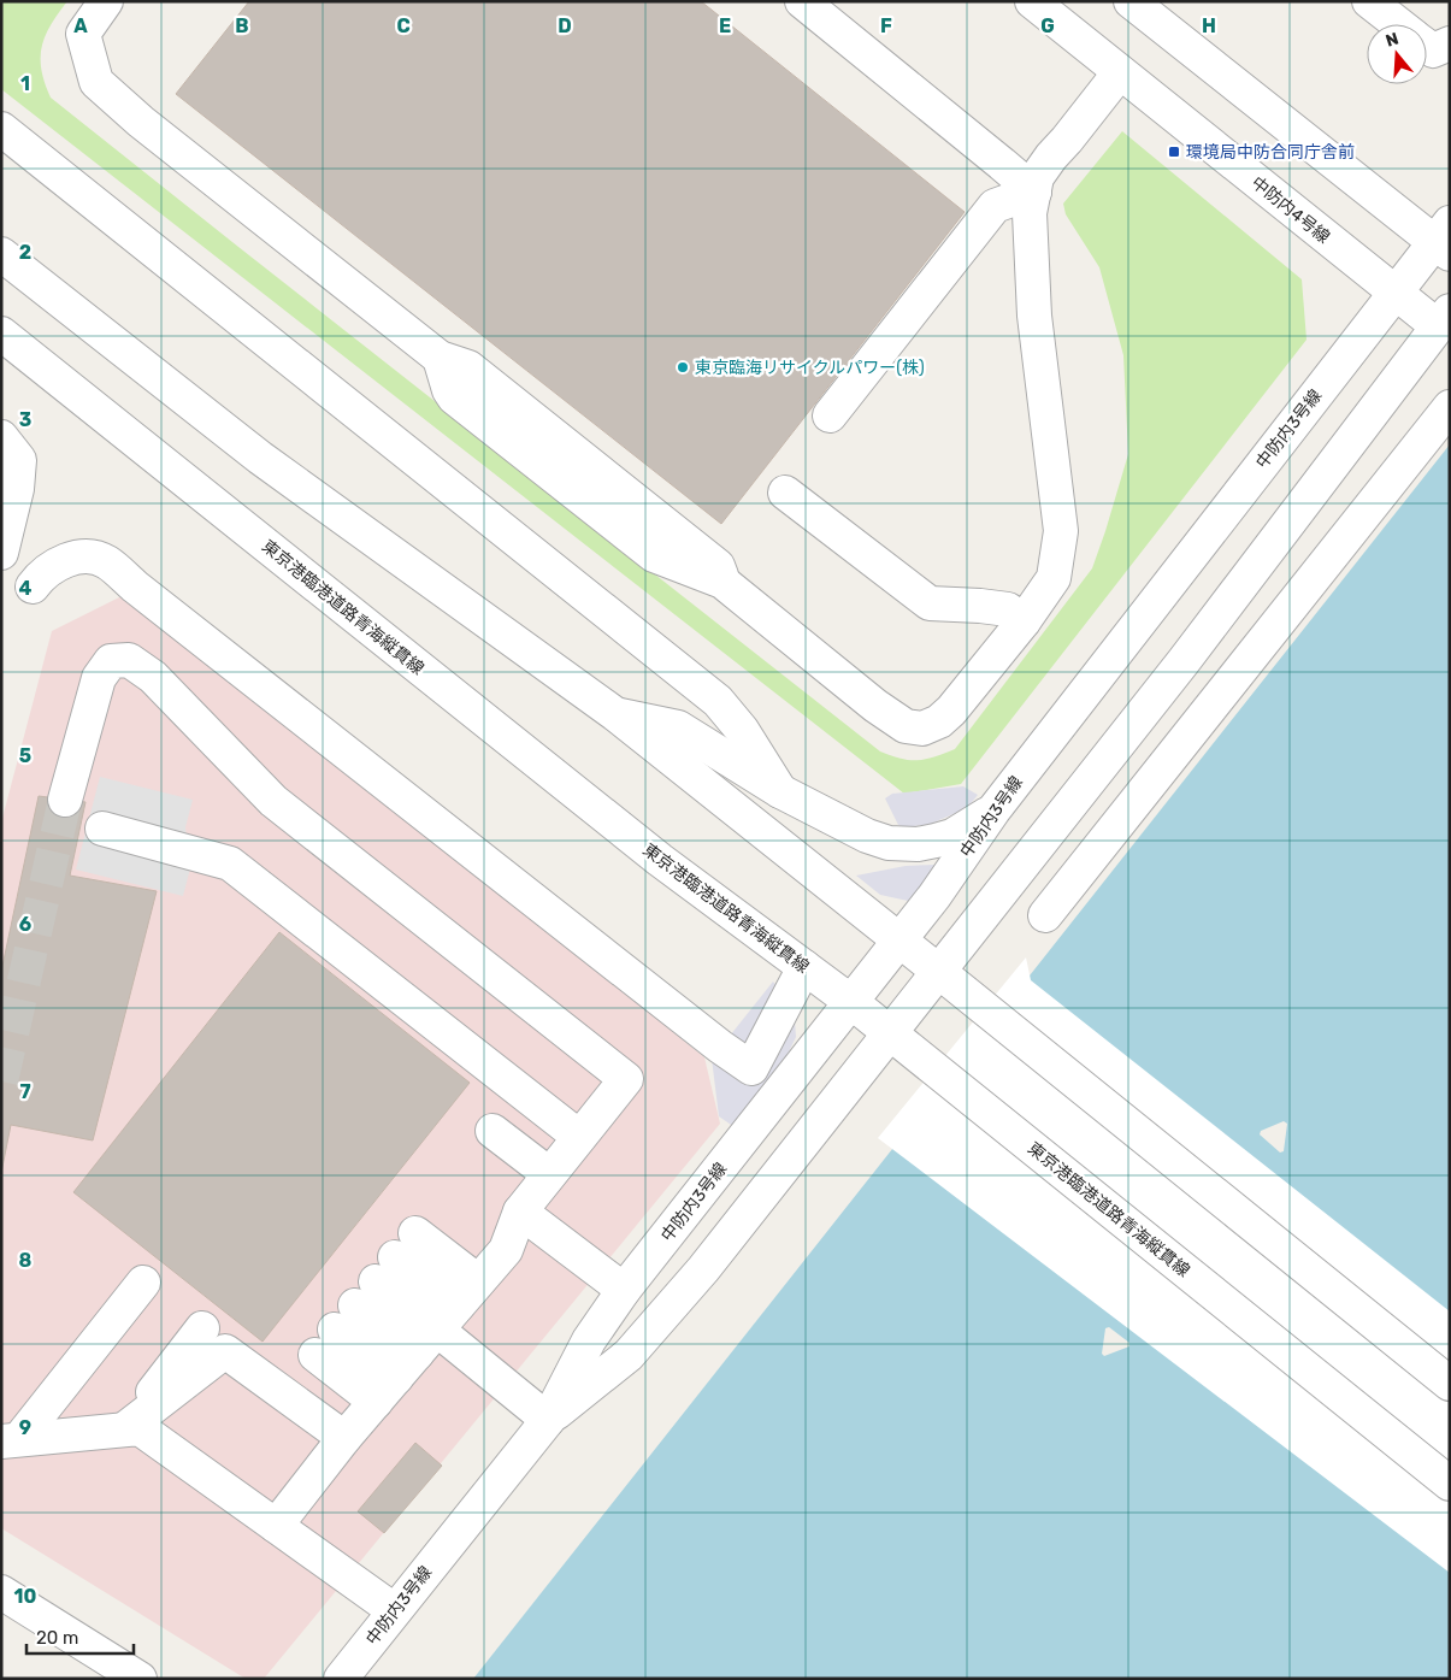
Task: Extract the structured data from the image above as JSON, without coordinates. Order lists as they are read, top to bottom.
{
  "streets": {
    "street": ["中防内4号線", "中防内3号線", "東京港臨港道路青海縦貫線"]
  },
  "crossings": [
    ["中防内4号線", "中防内3号線"],
    ["中防内3号線", "東京港臨港道路青海縦貫線"]
  ],
  "places": {
    "transit": ["環境局中防合同庁舎前"],
    "other": ["東京臨海リサイクルパワー(株)"]
  },
  "scale_bar": "20 m",
  "north": "top",
  "grid": {
    "columns": [
      "A",
      "B",
      "C",
      "D",
      "E",
      "F",
      "G",
      "H"
    ],
    "rows": [
      "1",
      "2",
      "3",
      "4",
      "5",
      "6",
      "7",
      "8",
      "9",
      "10"
    ]
  }
}
